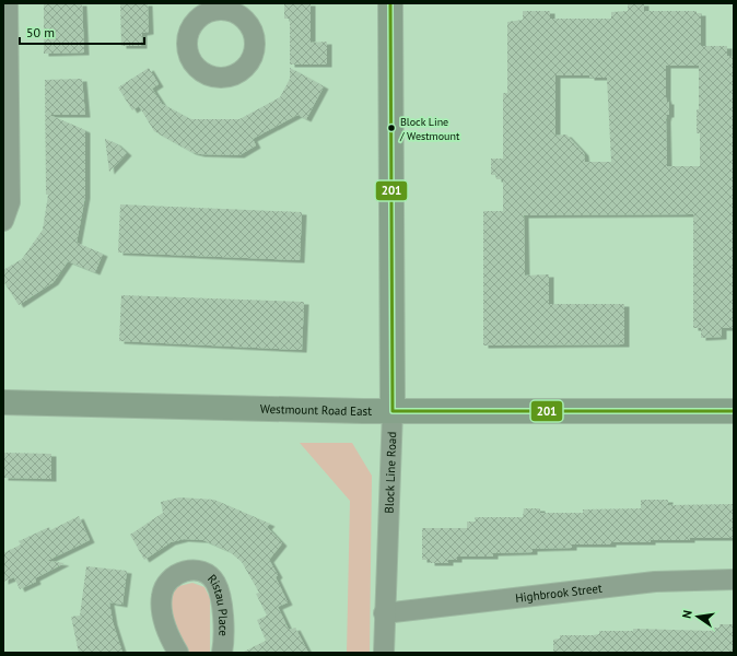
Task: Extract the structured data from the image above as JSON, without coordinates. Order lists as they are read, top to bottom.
{
  "streets": {
    "main road": ["Westmount Road East", "Block Line Road"],
    "street": ["Highbrook Street", "Ristau Place"]
  },
  "crossings": [
    ["Westmount Road East", "Block Line Road"],
    ["Block Line Road", "Highbrook Street"]
  ],
  "places": ["Block Line / Westmount"],
  "lines": ["transit line 201"],
  "scale_bar": "50 m",
  "north": "left"
}
